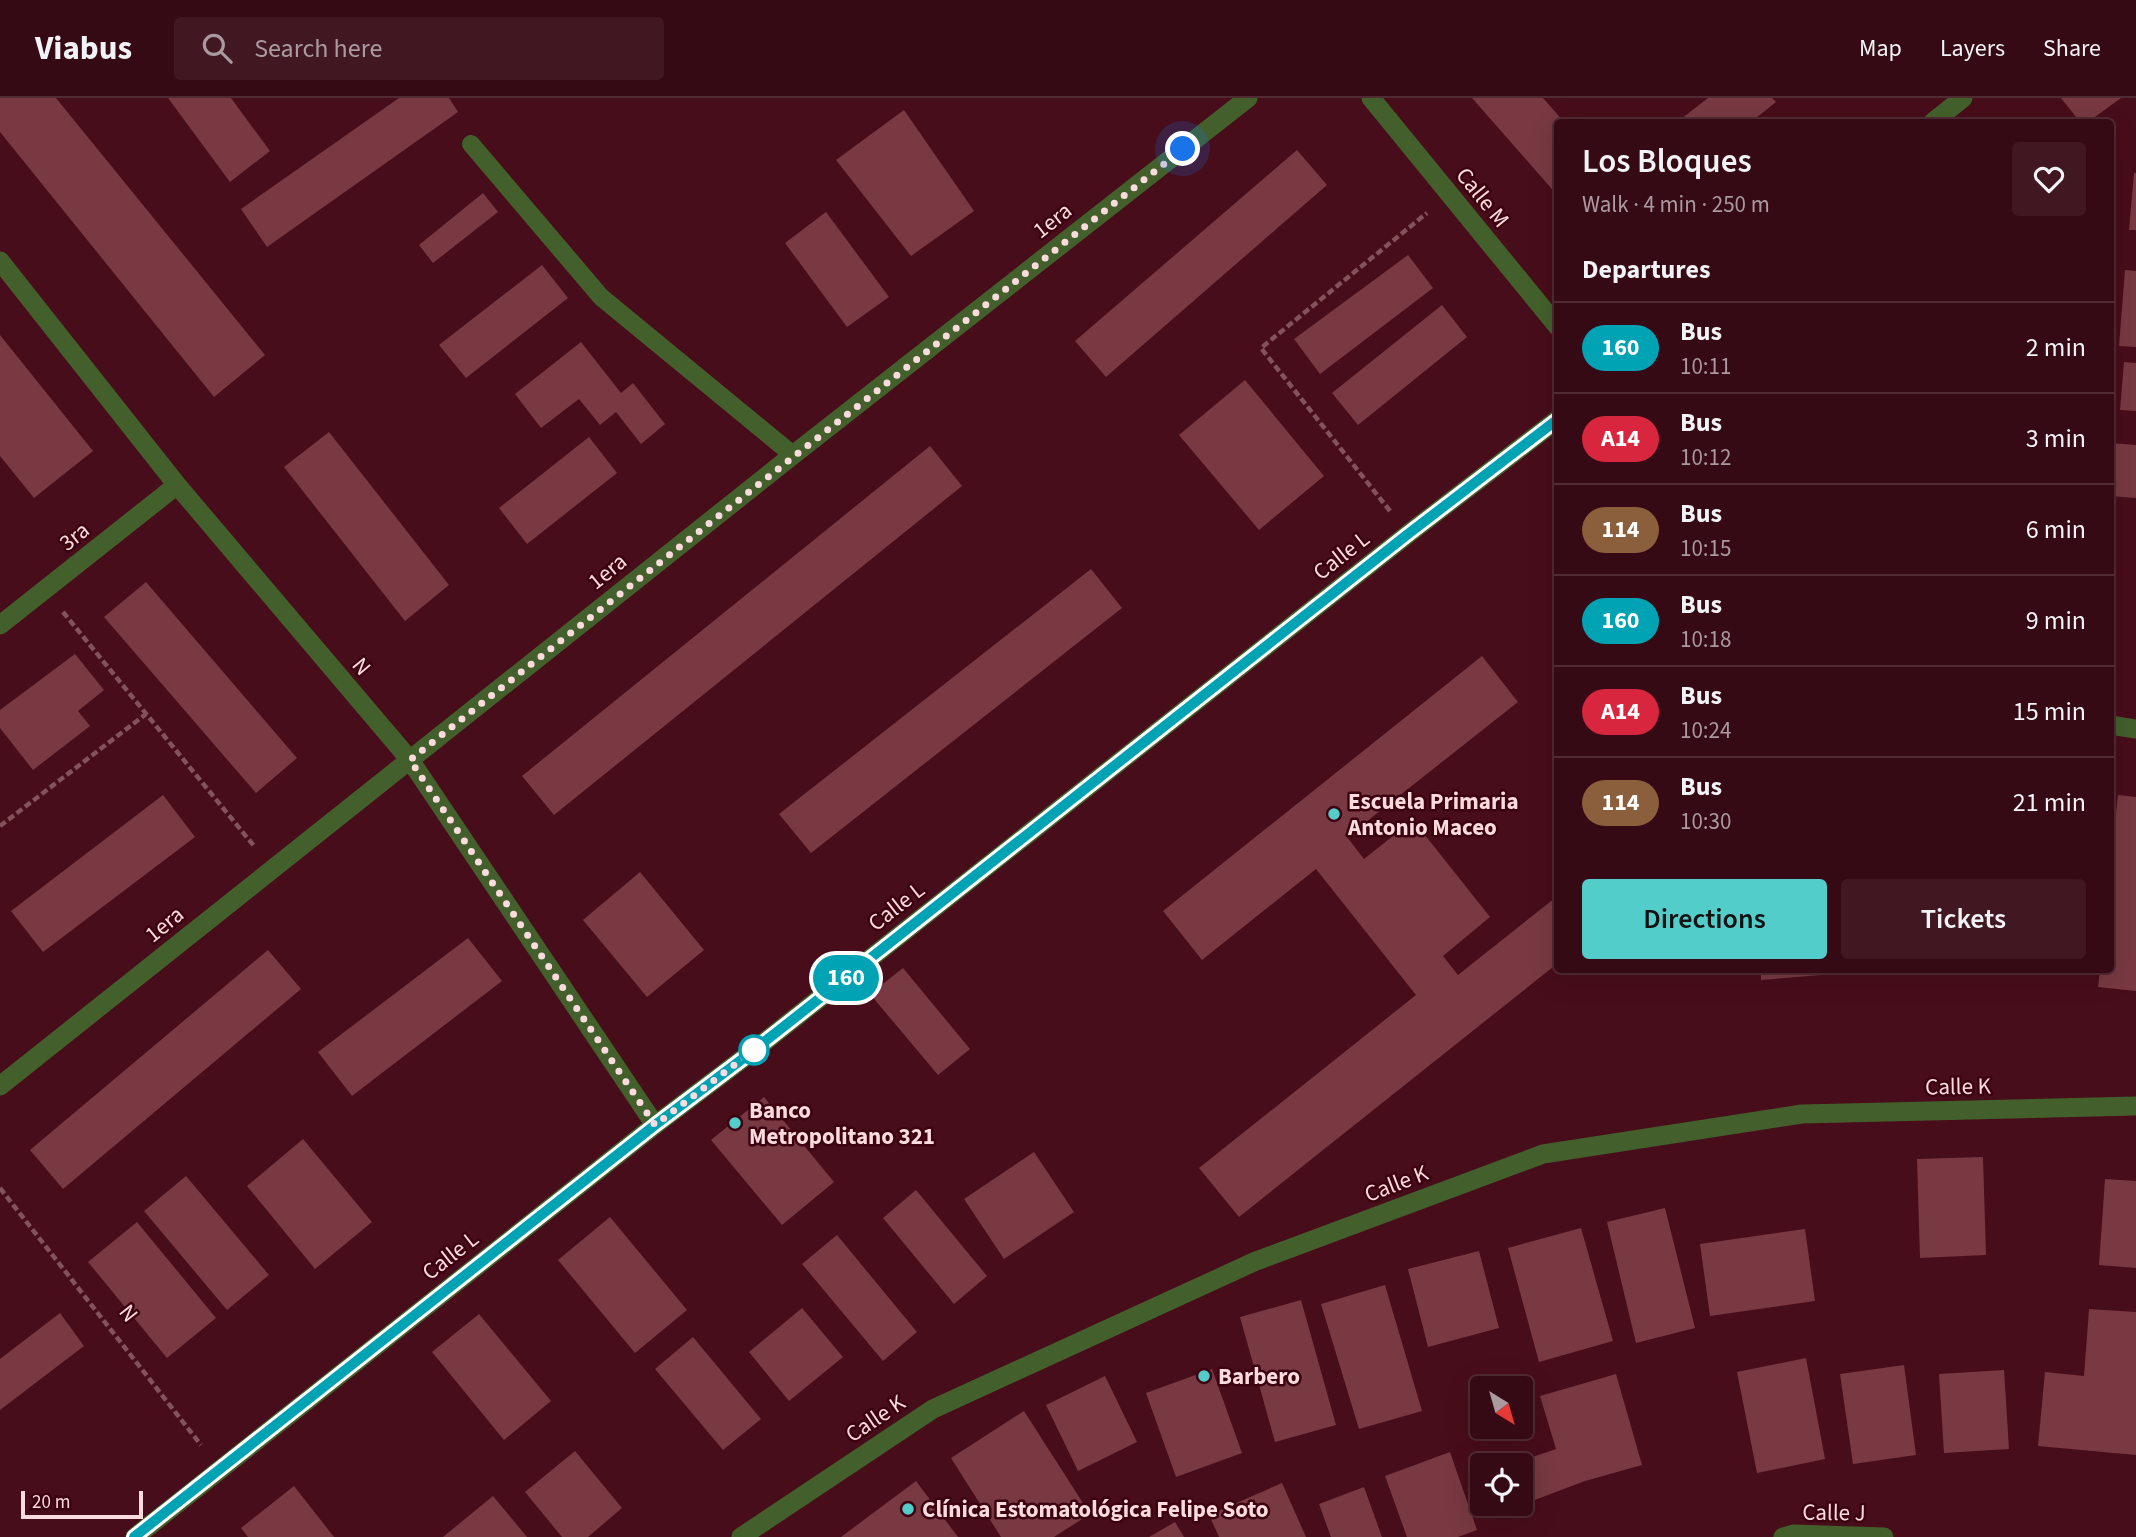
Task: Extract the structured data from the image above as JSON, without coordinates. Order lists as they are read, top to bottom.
{
  "streets": {
    "street": [
      "Calle M",
      "1era",
      "3ra",
      "Calle L",
      "N",
      "Calle K",
      "Calle J"
    ]
  },
  "crossings": [
    ["1era", "N"],
    ["3ra", "N"],
    ["Calle L", "N"]
  ],
  "places": [
    "Escuela Primaria Antonio Maceo",
    "Banco Metropolitano 321",
    "Barbero",
    "Clínica Estomatológica Felipe Soto"
  ],
  "lines": ["bus line 160"],
  "scale_bar": "20 m",
  "north": "bottom right",
  "page": {
    "header": "Viabus",
    "search": "Search here",
    "nav": ["Map", "Layers", "Share"],
    "on_map": "160",
    "heading": [
      ["Los Bloques", "Walk · 4 min · 250 m"],
      "Departures"
    ],
    "list": [
      {
        "mark": "160",
        "name": "Bus",
        "note": "10:11",
        "value": "2 min"
      },
      {
        "mark": "A14",
        "name": "Bus",
        "note": "10:12",
        "value": "3 min"
      },
      {
        "mark": "114",
        "name": "Bus",
        "note": "10:15",
        "value": "6 min"
      },
      {
        "mark": "160",
        "name": "Bus",
        "note": "10:18",
        "value": "9 min"
      },
      {
        "mark": "A14",
        "name": "Bus",
        "note": "10:24",
        "value": "15 min"
      },
      {
        "mark": "114",
        "name": "Bus",
        "note": "10:30",
        "value": "21 min"
      }
    ],
    "buttons": ["Directions", "Tickets"],
    "scale": "20 m"
  }
}
